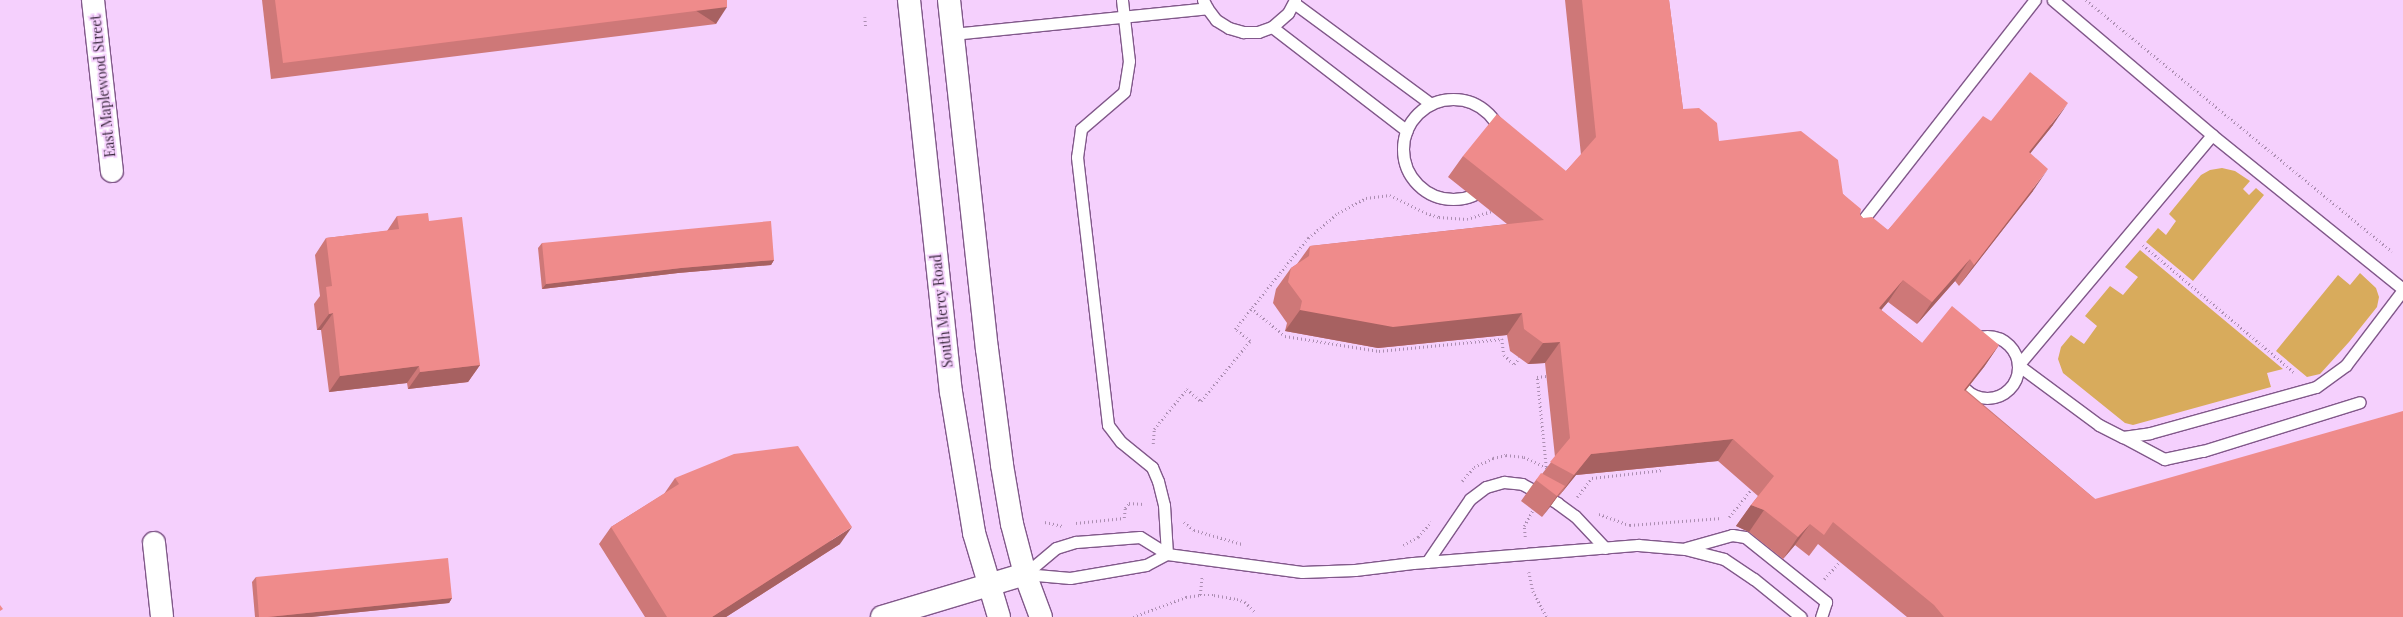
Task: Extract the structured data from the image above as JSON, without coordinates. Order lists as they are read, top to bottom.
{
  "streets": {
    "main road": ["East Maplewood Street", "South Mercy Road"]
  }
}
